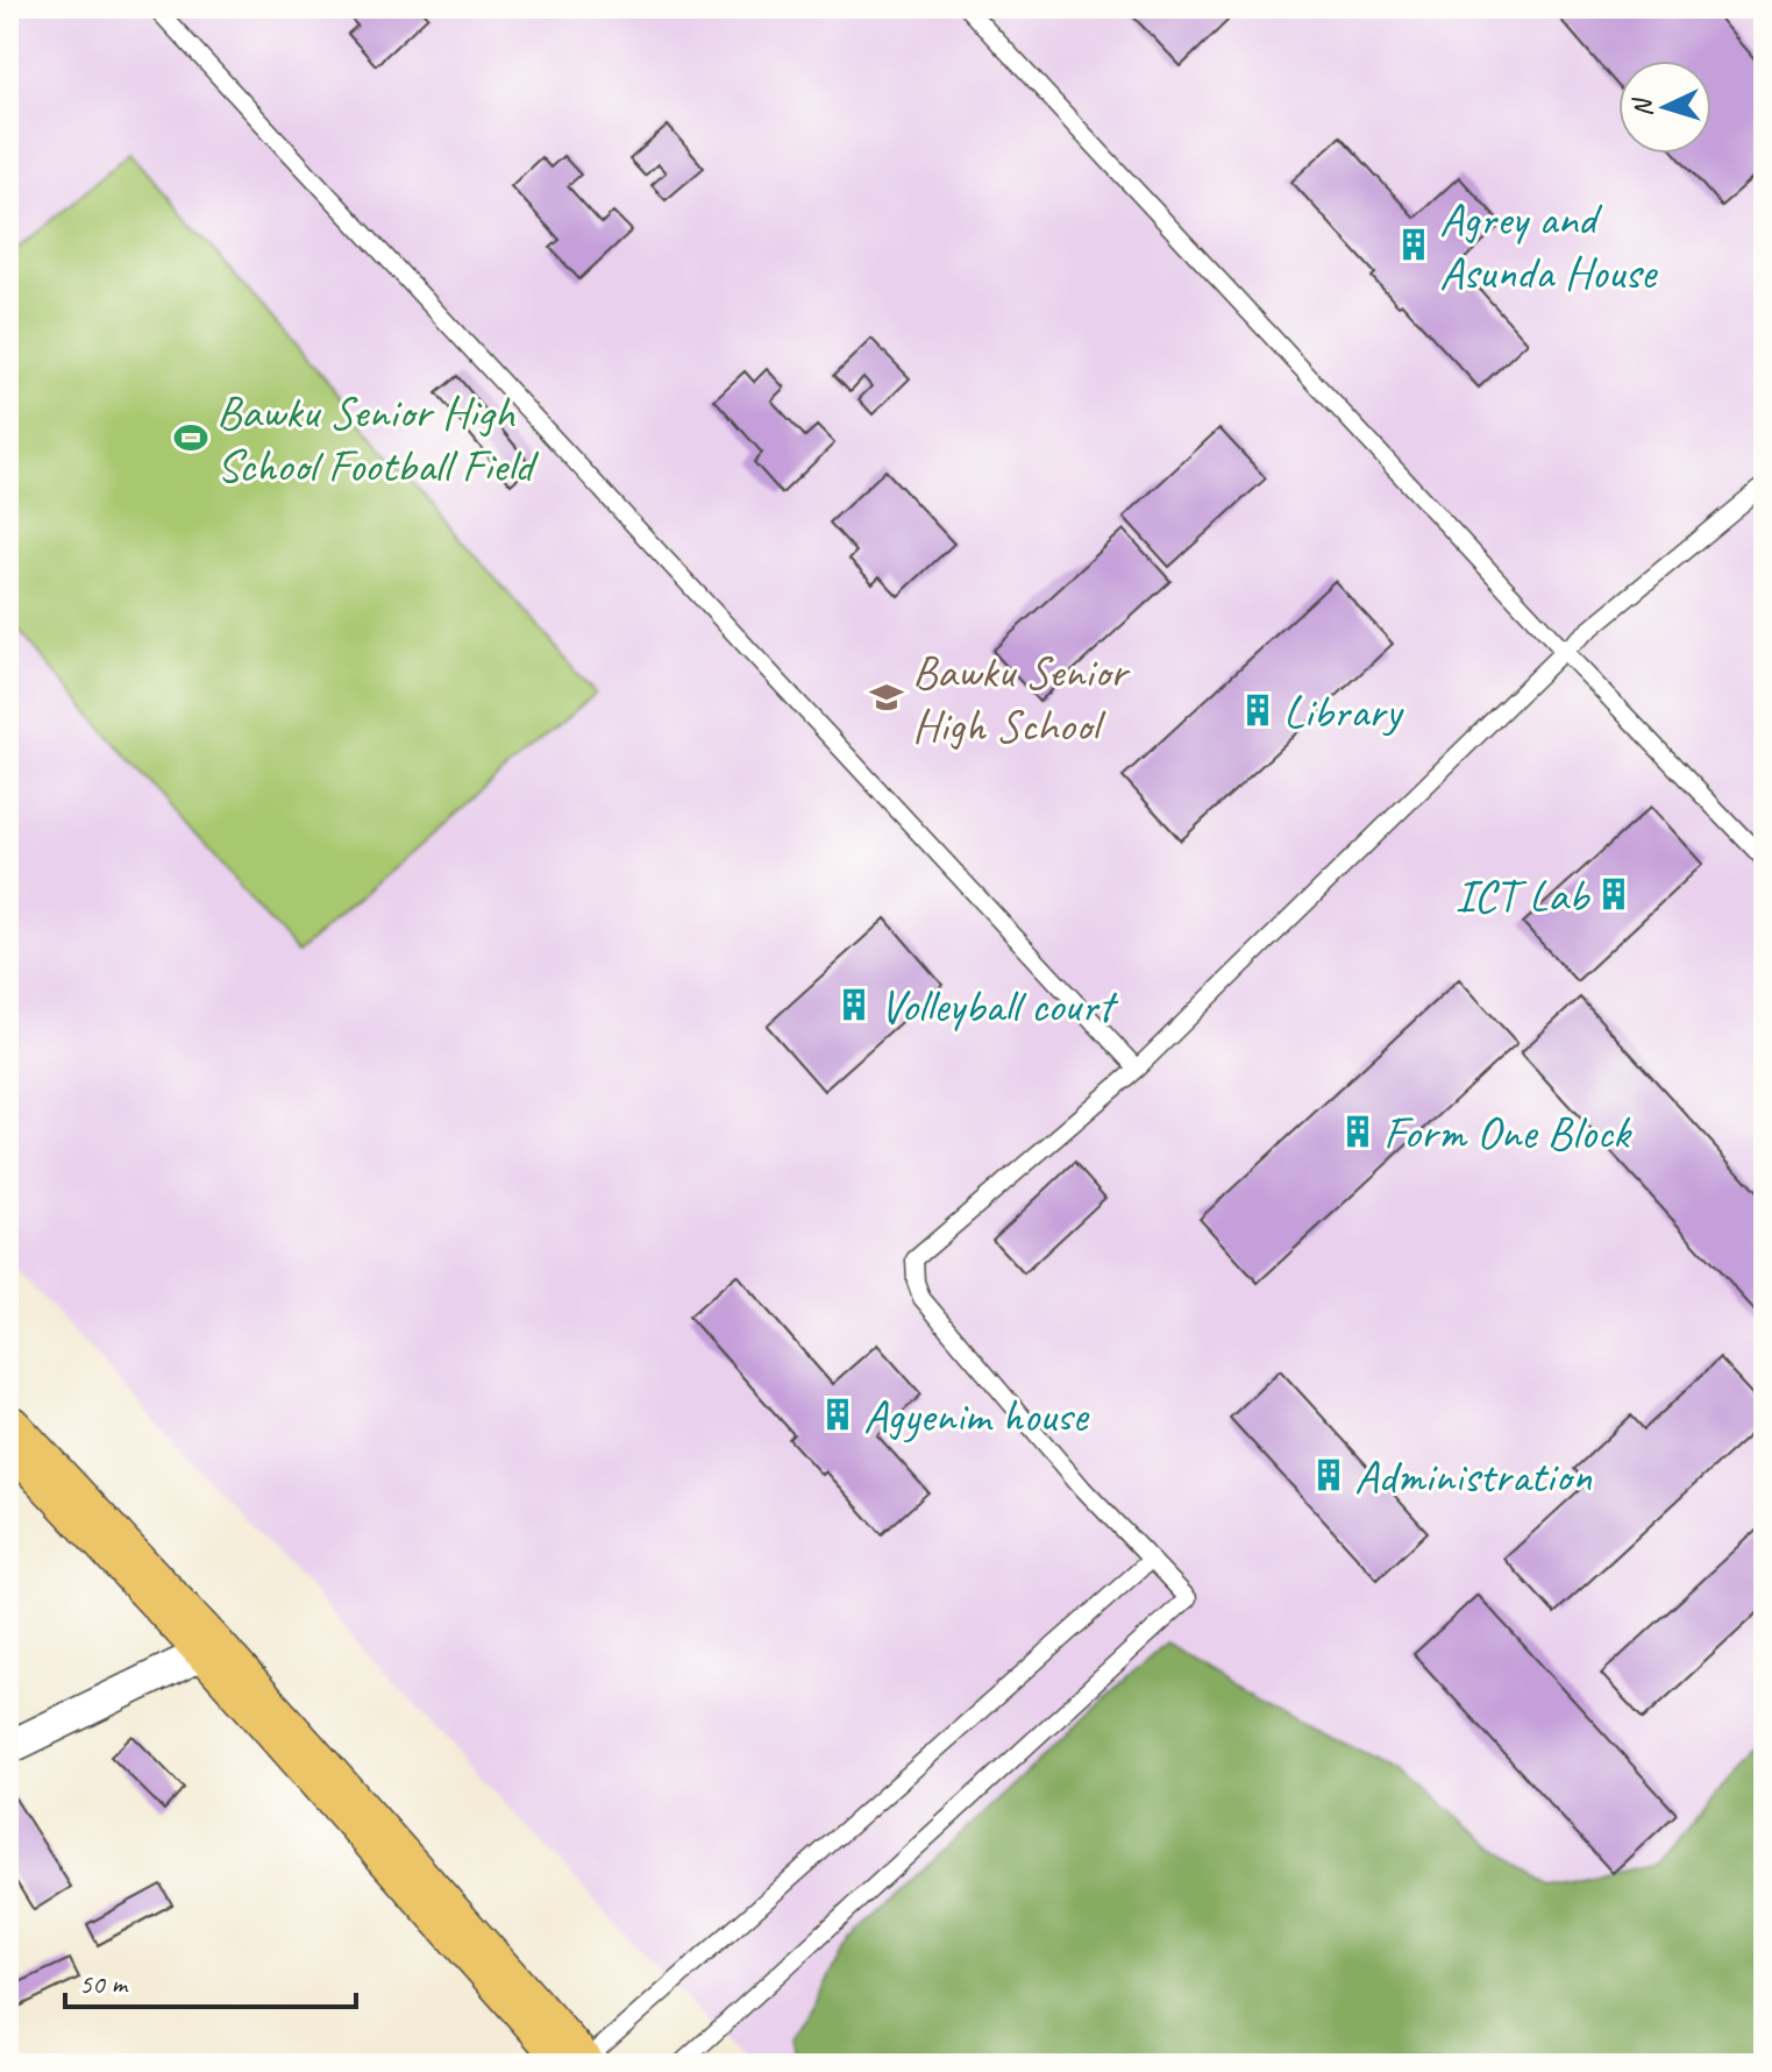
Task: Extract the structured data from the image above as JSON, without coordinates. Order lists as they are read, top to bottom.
{
  "places": {
    "building": [
      "Agrey and Asunda House",
      "Library",
      "ICT Lab",
      "Volleyball court",
      "Form One Block",
      "Agyenim house",
      "Administration"
    ],
    "sports": ["Bawku Senior High School Football Field"],
    "school or university": ["Bawku Senior High School"]
  },
  "scale_bar": "50 m",
  "north": "left"
}
